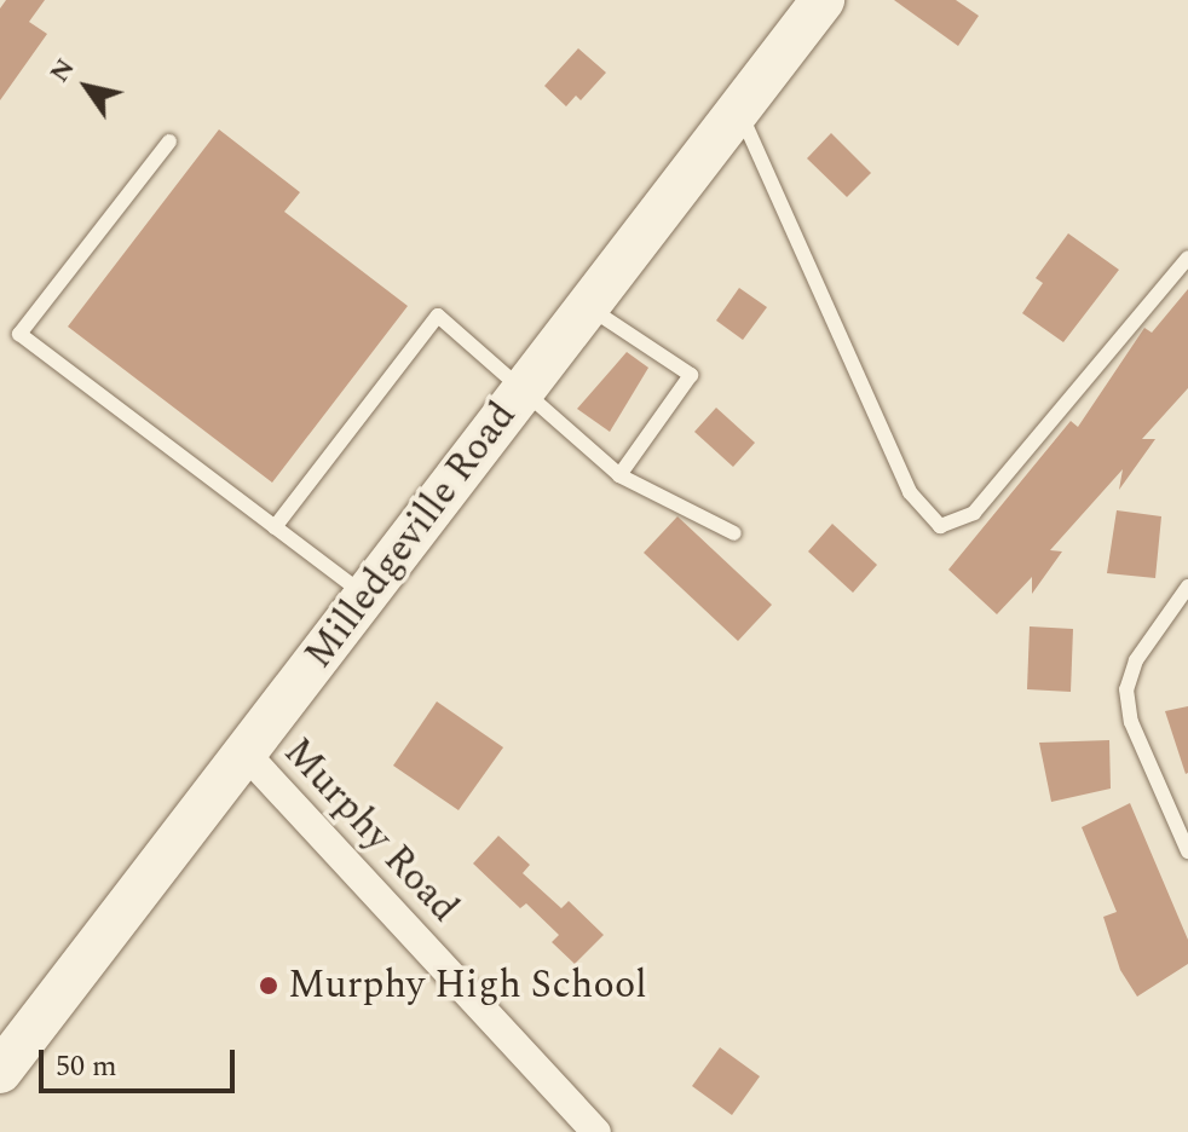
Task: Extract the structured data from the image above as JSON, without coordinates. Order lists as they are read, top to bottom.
{
  "streets": {
    "street": ["Milledgeville Road", "Murphy Road"]
  },
  "crossings": [
    ["Milledgeville Road", "Murphy Road"]
  ],
  "places": ["Murphy High School"],
  "scale_bar": "50 m",
  "north": "top left"
}
